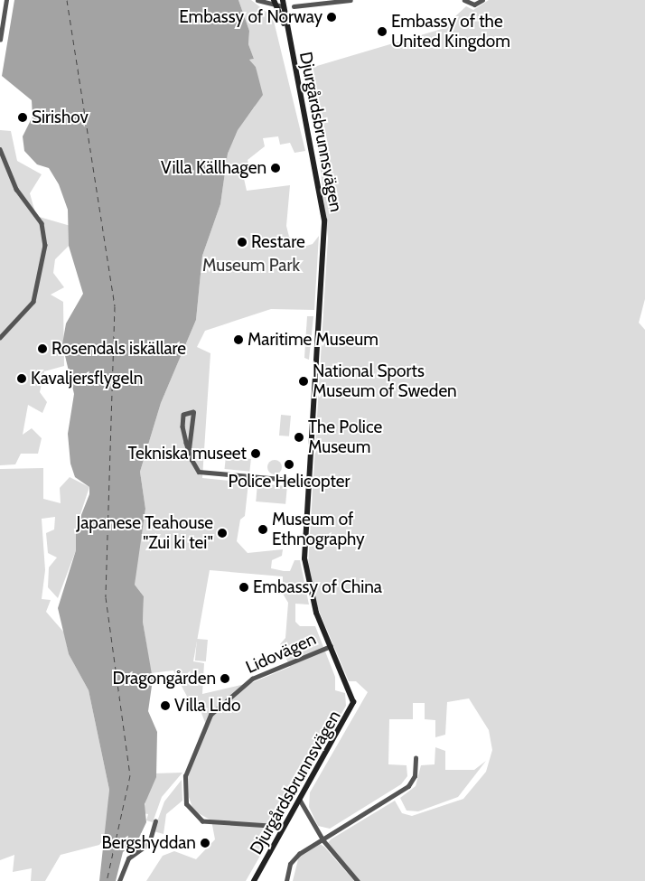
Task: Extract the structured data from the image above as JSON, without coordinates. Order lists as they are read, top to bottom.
{
  "streets": {
    "street": ["Djurgårdsbrunnsvägen", "Lidovägen"]
  },
  "crossings": [
    ["Djurgårdsbrunnsvägen", "Lidovägen"]
  ],
  "parks": ["Museum Park"],
  "places": [
    "Embassy of Norway",
    "Embassy of the United Kingdom",
    "Sirishov",
    "Villa Källhagen",
    "Restare",
    "Maritime Museum",
    "Rosendals iskällare",
    "Kavaljersflygeln",
    "National Sports Museum of Sweden",
    "The Police Museum",
    "Tekniska museet",
    "Police Helicopter",
    "Museum of Ethnography",
    "Japanese Teahouse \"Zui ki tei\"",
    "Embassy of China",
    "Dragongården",
    "Villa Lido",
    "Bergshyddan"
  ]
}
